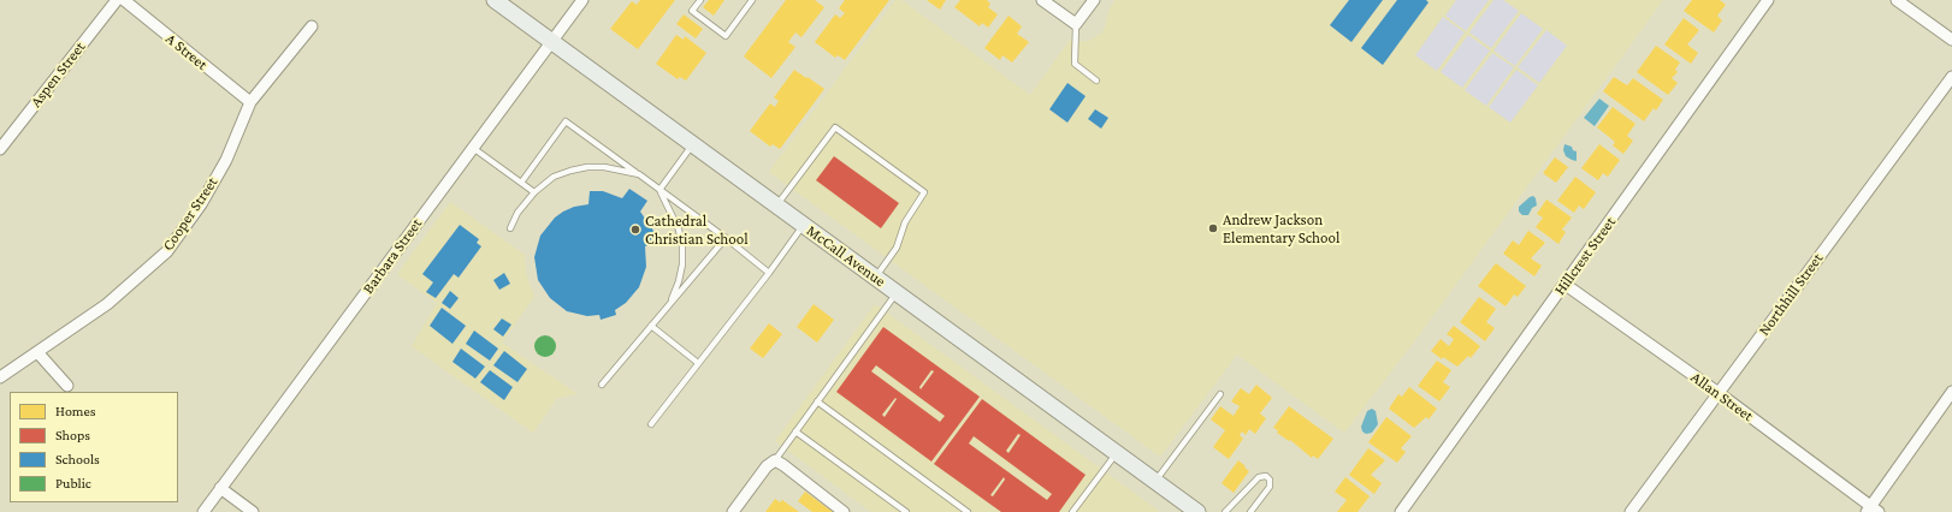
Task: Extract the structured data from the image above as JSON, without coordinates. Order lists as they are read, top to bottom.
{
  "streets": {
    "main road": ["McCall Avenue"],
    "street": [
      "A Street",
      "Aspen Street",
      "Cooper Street",
      "Barbara Street",
      "Hillcrest Street",
      "Northhill Street",
      "Allan Street"
    ]
  },
  "crossings": [
    ["A Street", "Cooper Street"],
    ["Barbara Street", "McCall Avenue"],
    ["Hillcrest Street", "Allan Street"],
    ["Northhill Street", "Allan Street"]
  ],
  "places": ["Andrew Jackson Elementary School", "Cathedral Christian School"],
  "legend": [
    "Homes",
    "Shops",
    "Schools",
    "Public"
  ]
}
